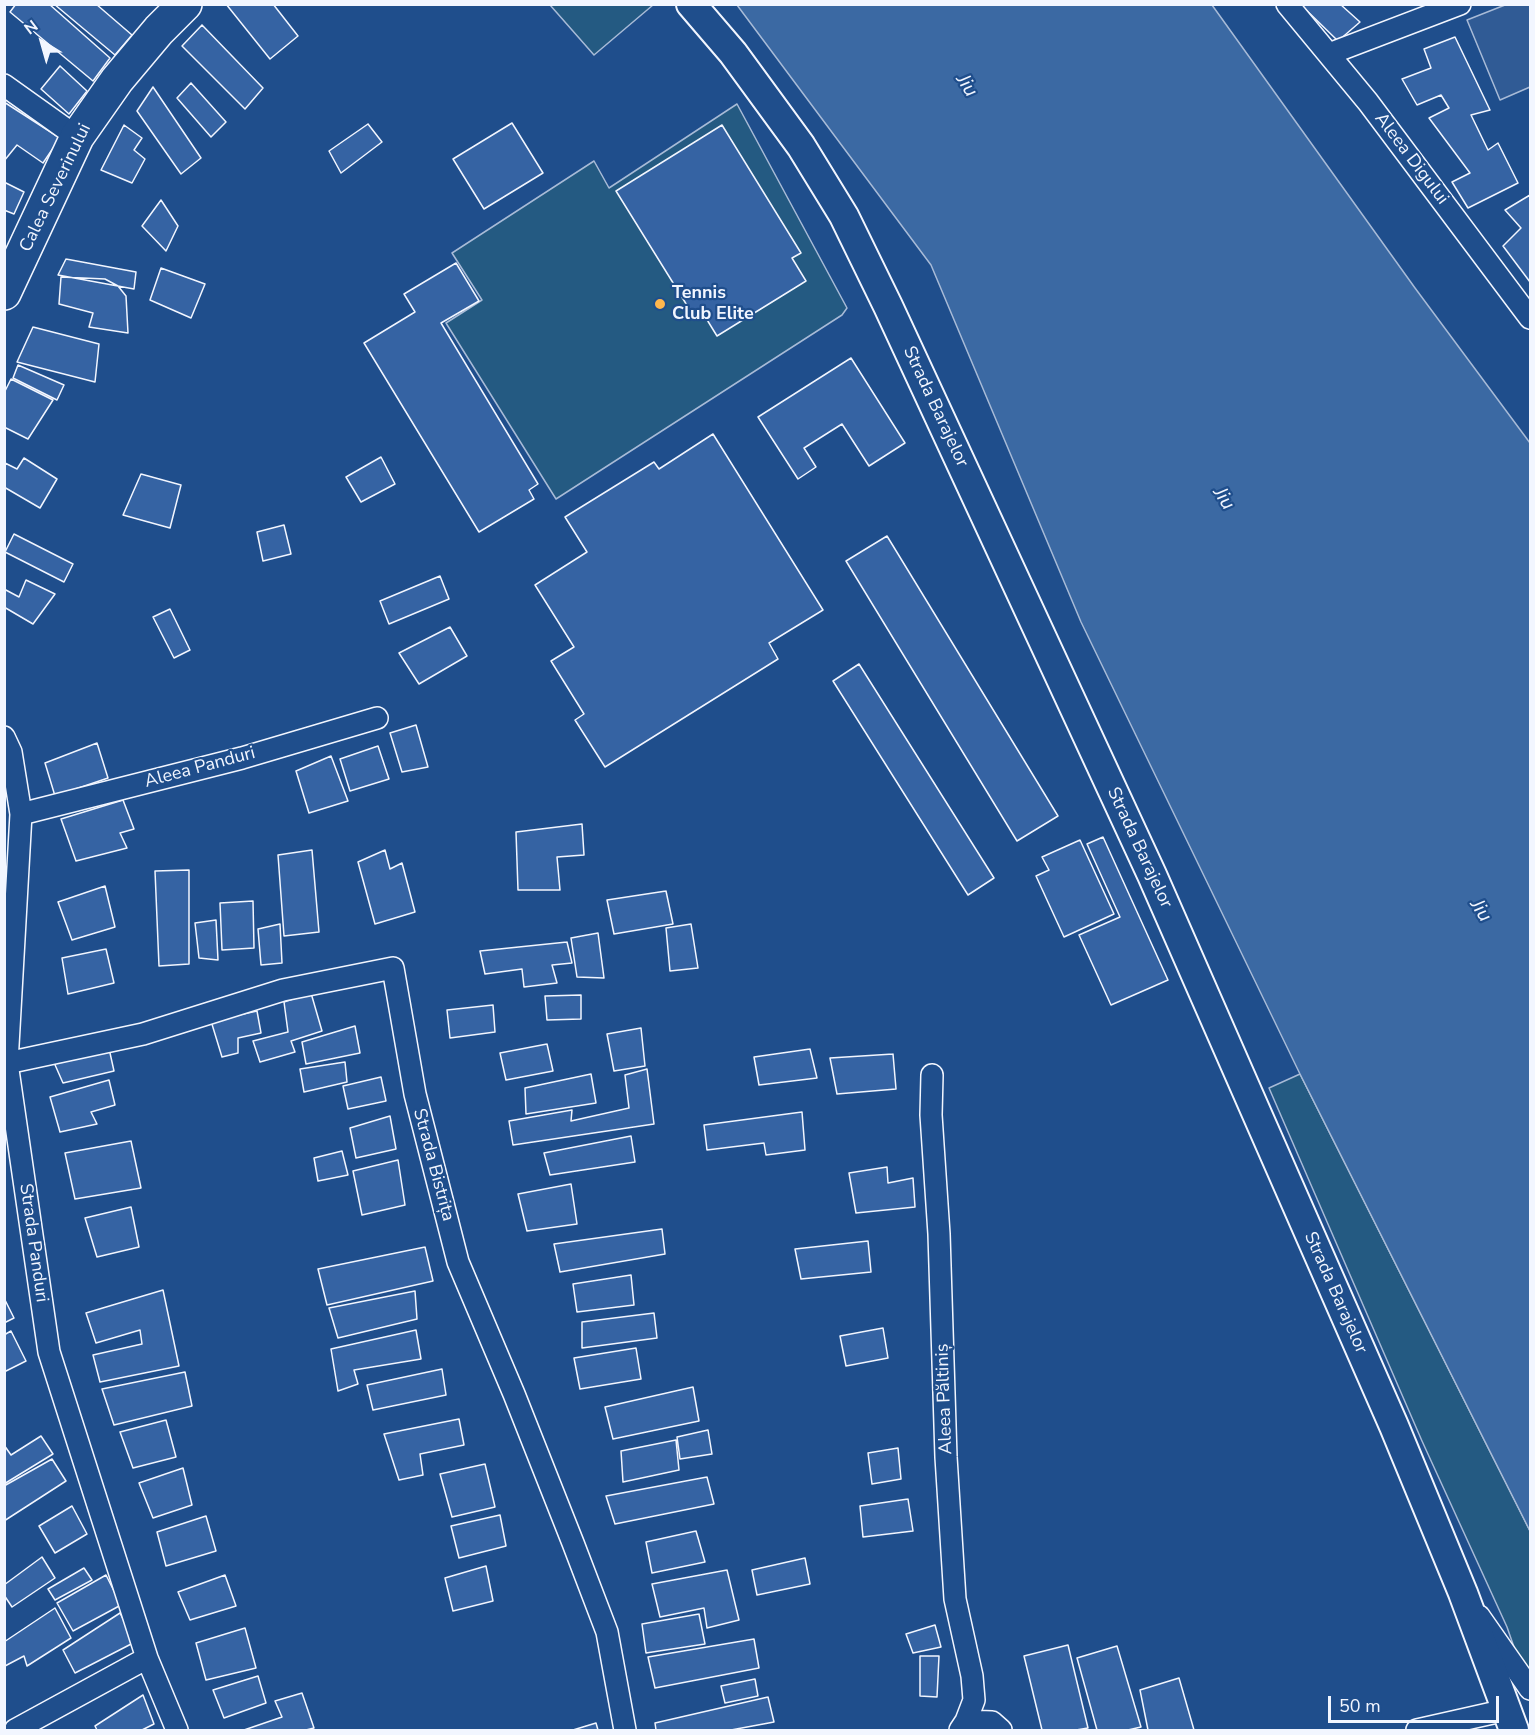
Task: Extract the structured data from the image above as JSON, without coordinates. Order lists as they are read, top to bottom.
{
  "streets": {
    "main road": ["Calea Severinului", "Strada Barajelor"],
    "street": [
      "Aleea Digului",
      "Aleea Panduri",
      "Strada Bistrița",
      "Strada Panduri",
      "Aleea Păltiniș"
    ]
  },
  "crossings": [
    ["Aleea Panduri", "Strada Panduri"],
    ["Strada Bistrița", "Strada Panduri"]
  ],
  "water": ["Jiu"],
  "places": ["Tennis Club Elite"],
  "scale_bar": "50 m",
  "north": "top left"
}
